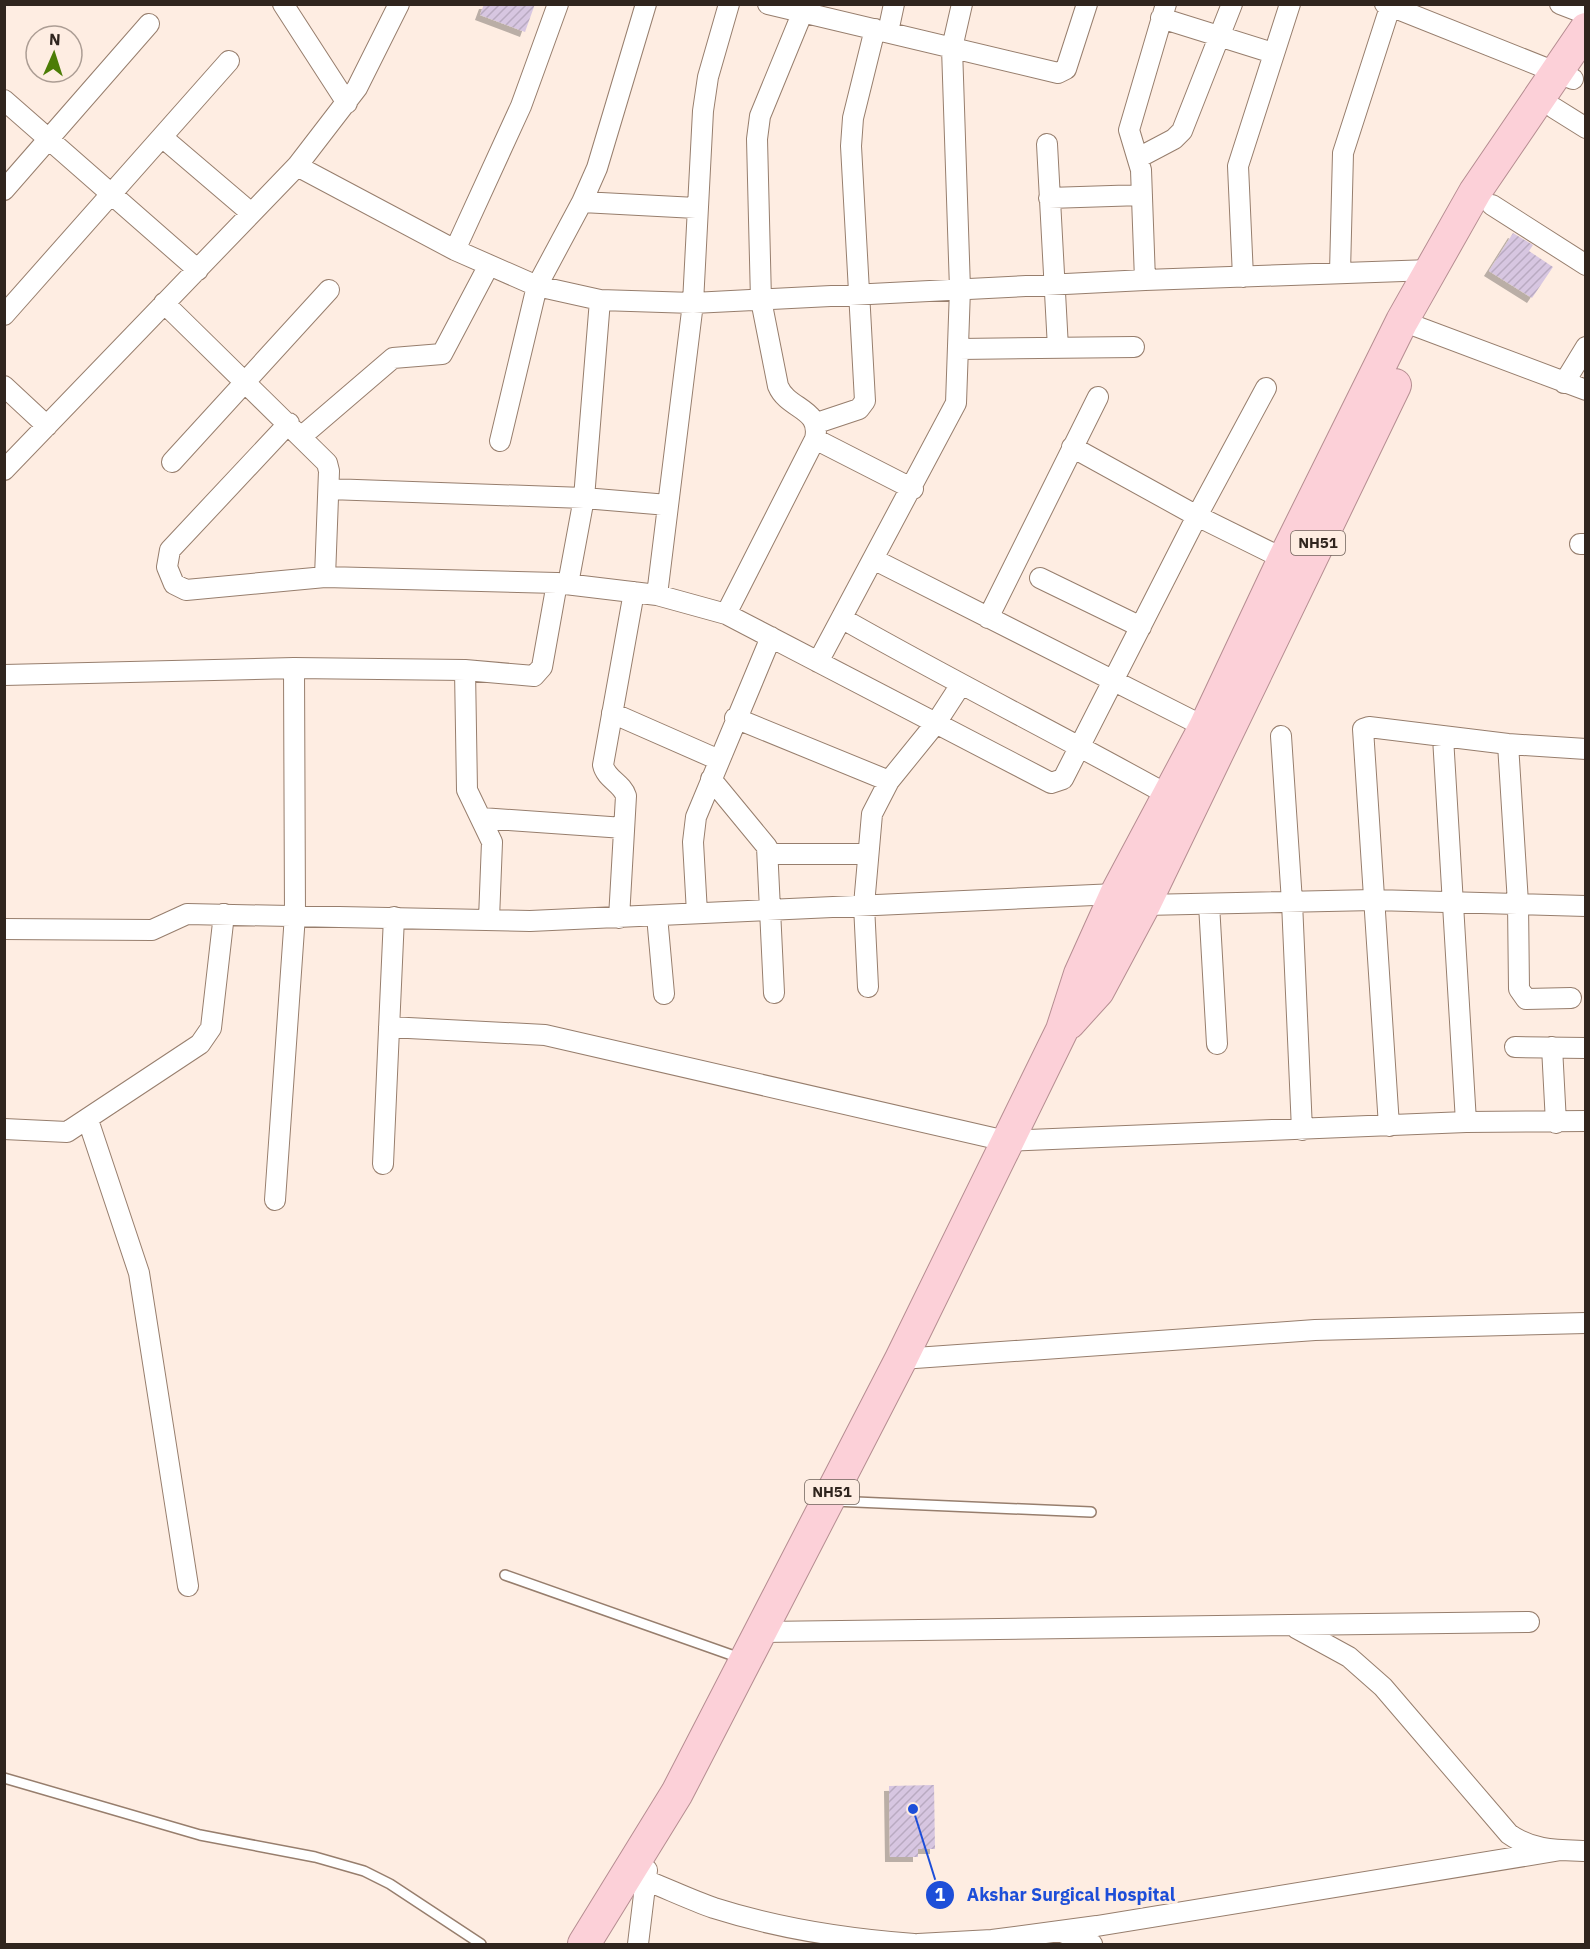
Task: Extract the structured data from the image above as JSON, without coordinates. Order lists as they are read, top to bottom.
{
  "streets": {
    "highway": ["NH51"]
  },
  "places": ["Akshar Surgical Hospital"],
  "north": "top"
}
